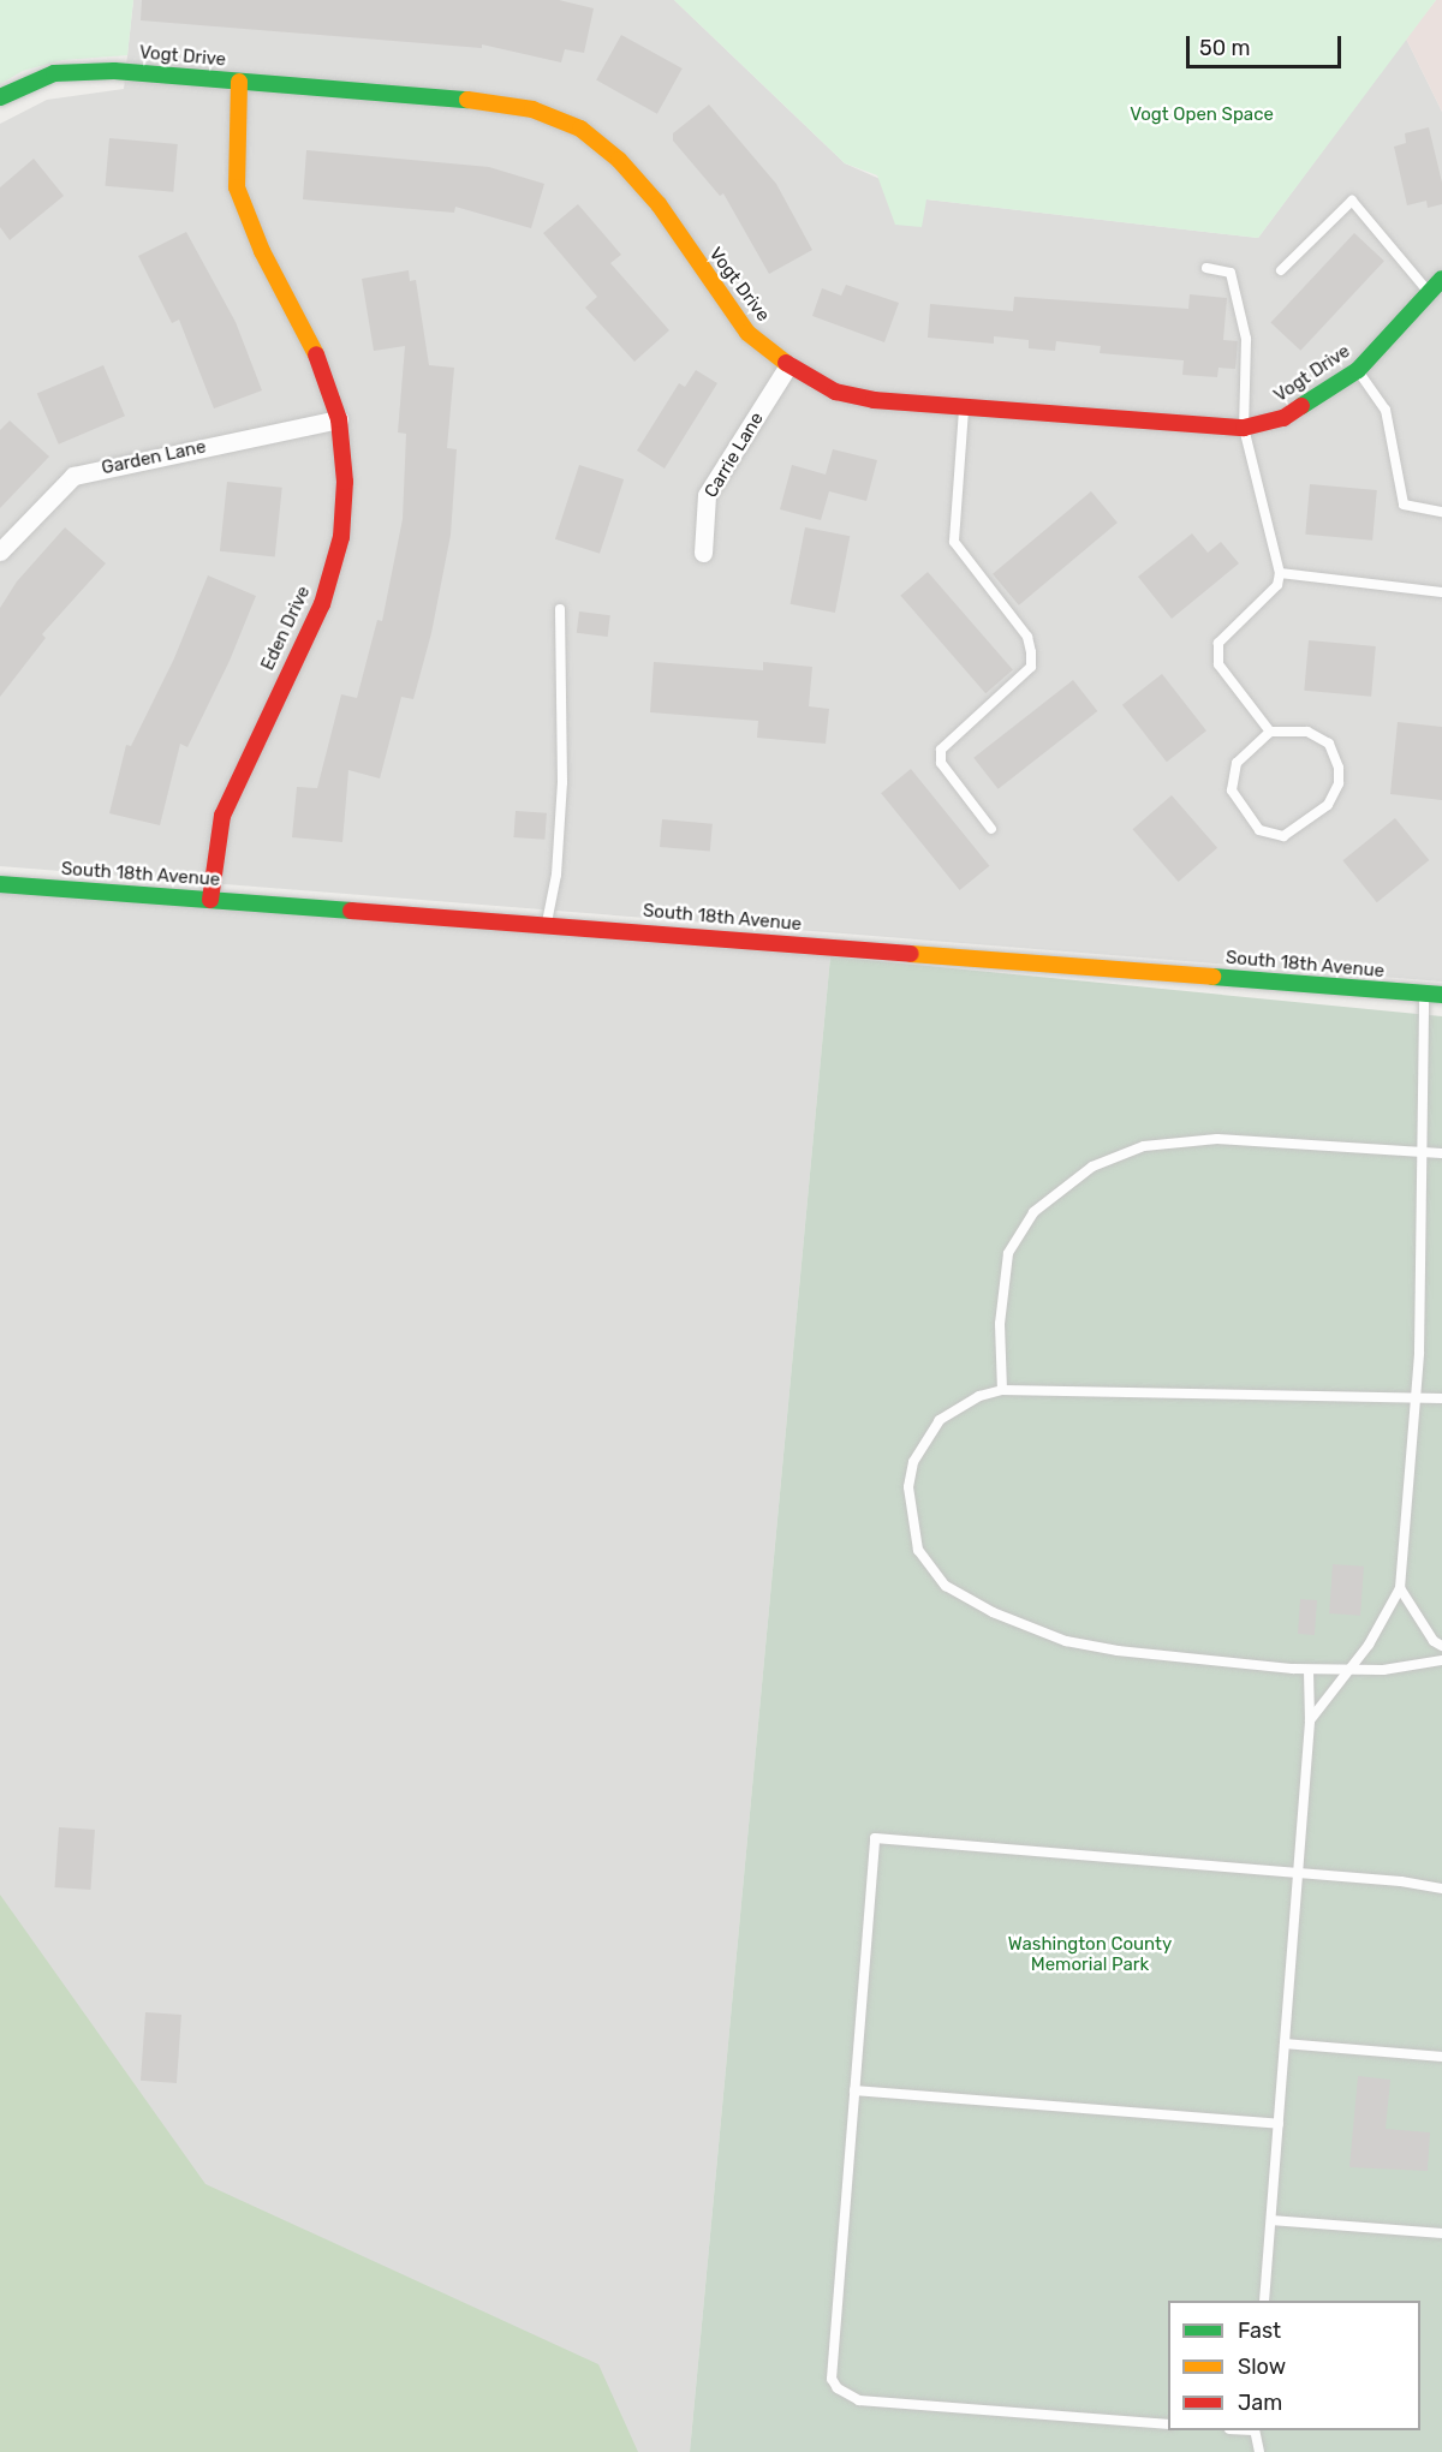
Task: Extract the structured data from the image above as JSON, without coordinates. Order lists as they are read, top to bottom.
{
  "streets": {
    "street": [
      "Vogt Drive",
      "Carrie Lane",
      "Garden Lane",
      "Eden Drive",
      "South 18th Avenue"
    ]
  },
  "crossings": [
    ["Vogt Drive", "Carrie Lane"],
    ["Vogt Drive", "Eden Drive"],
    ["Garden Lane", "Eden Drive"],
    ["Eden Drive", "South 18th Avenue"]
  ],
  "parks": ["Vogt Open Space", "Washington County Memorial Park"],
  "legend": ["Fast", "Slow", "Jam"],
  "scale_bar": "50 m"
}
